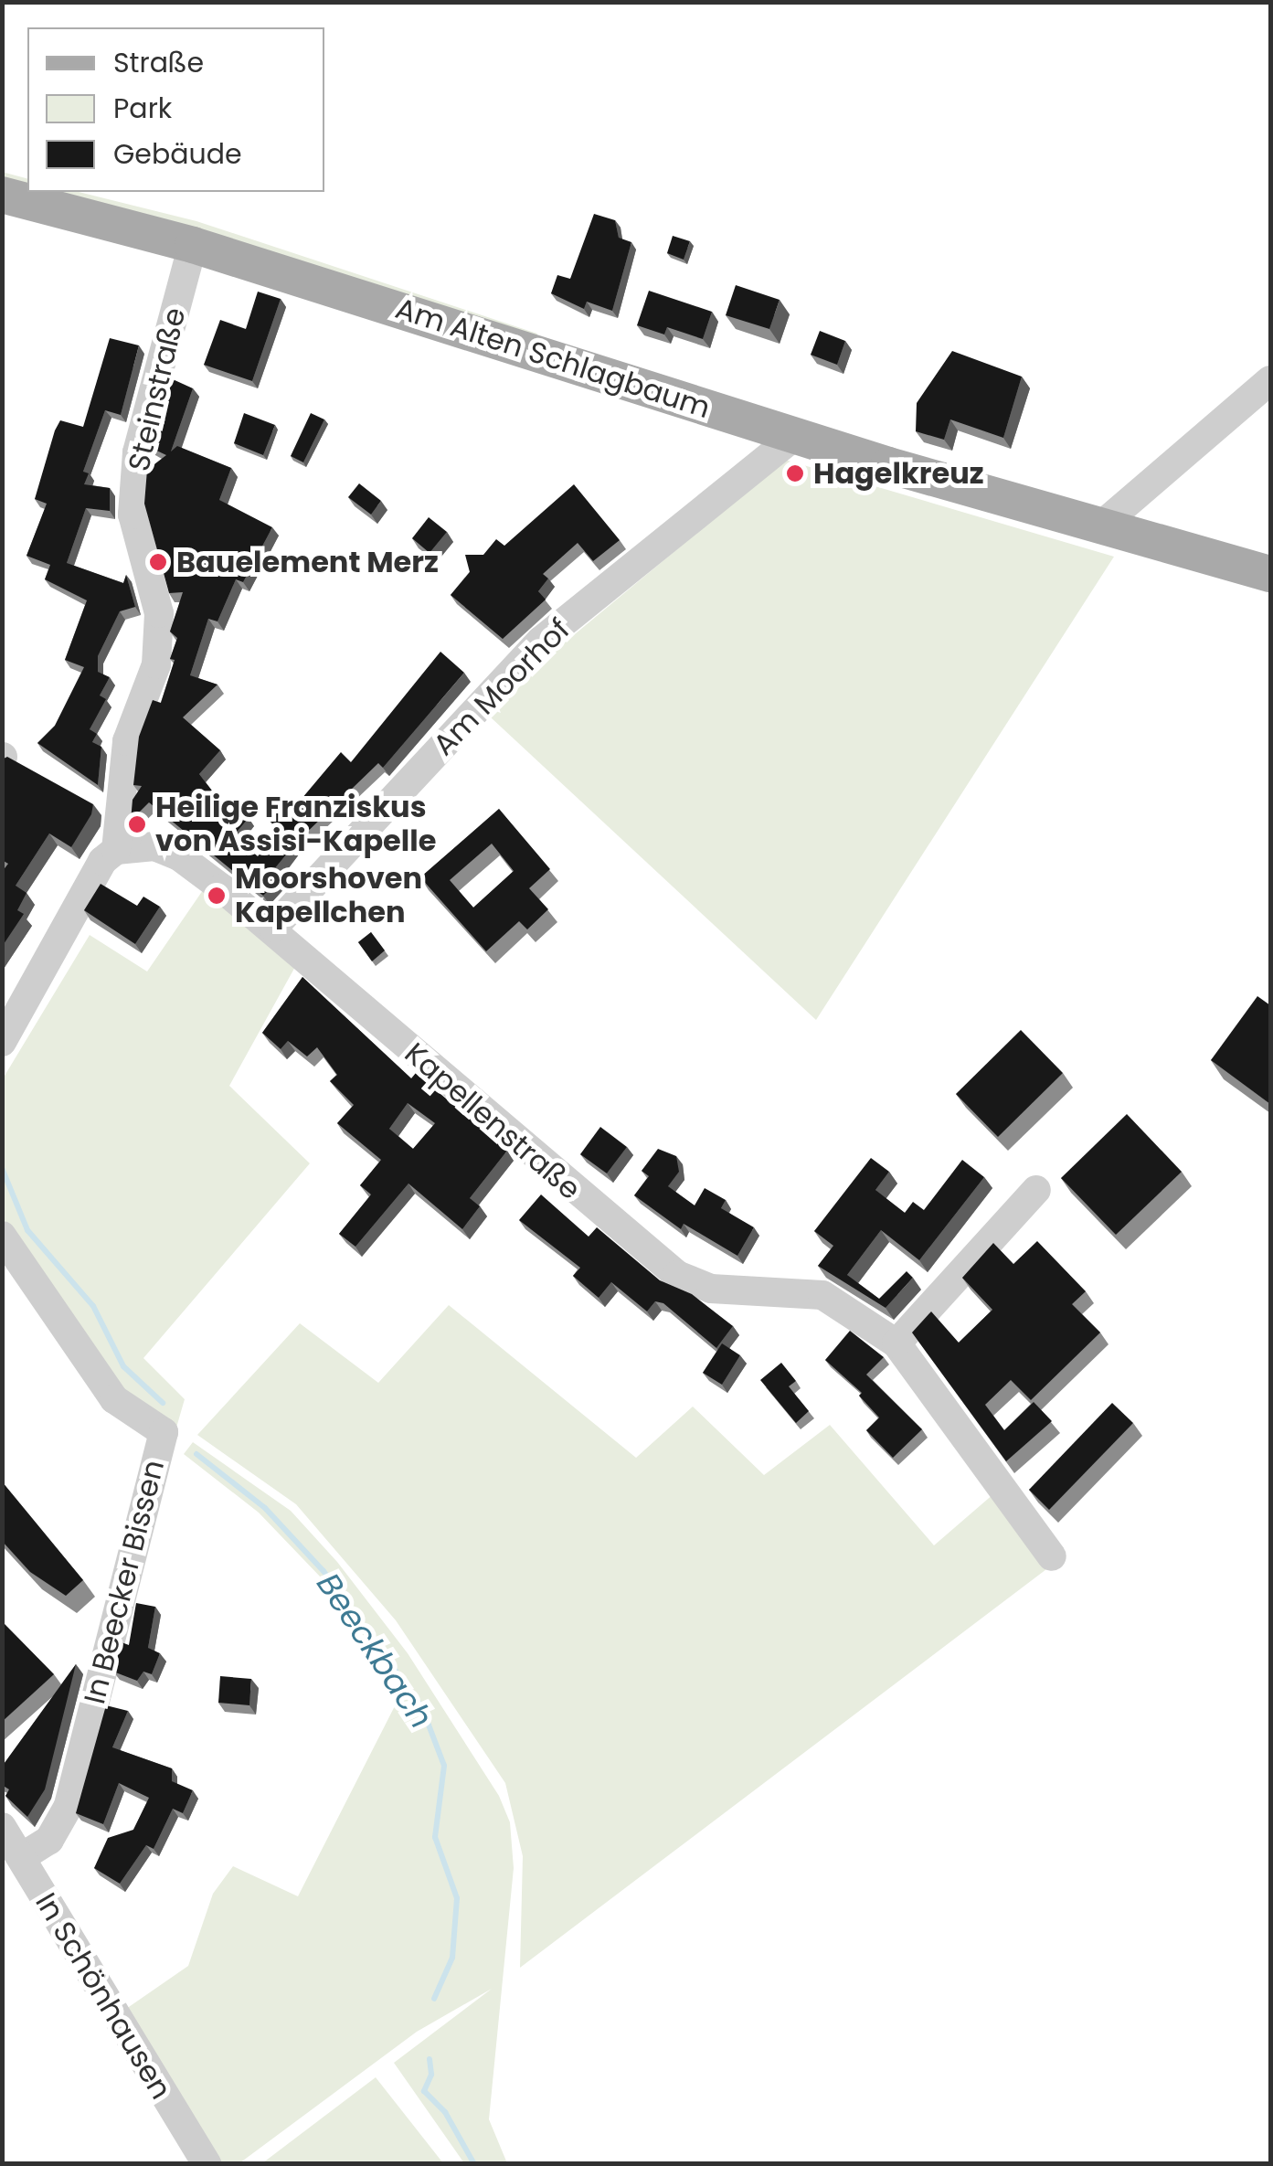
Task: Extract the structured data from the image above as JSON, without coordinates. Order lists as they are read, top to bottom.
{
  "streets": {
    "main road": ["Am Alten Schlagbaum"],
    "street": [
      "Steinstraße",
      "Am Moorhof",
      "Kapellenstraße",
      "In Beecker Bissen",
      "In Schönhausen"
    ]
  },
  "crossings": [
    ["Am Alten Schlagbaum", "Steinstraße"],
    ["Am Alten Schlagbaum", "Am Moorhof"],
    ["Steinstraße", "Kapellenstraße"],
    ["Am Moorhof", "Kapellenstraße"],
    ["In Beecker Bissen", "In Schönhausen"]
  ],
  "water": ["Beeckbach"],
  "places": [
    "Hagelkreuz",
    "Bauelement Merz",
    "Heilige Franziskus von Assisi-Kapelle",
    "Moorshoven Kapellchen"
  ],
  "legend": ["Straße", "Park", "Gebäude"]
}
